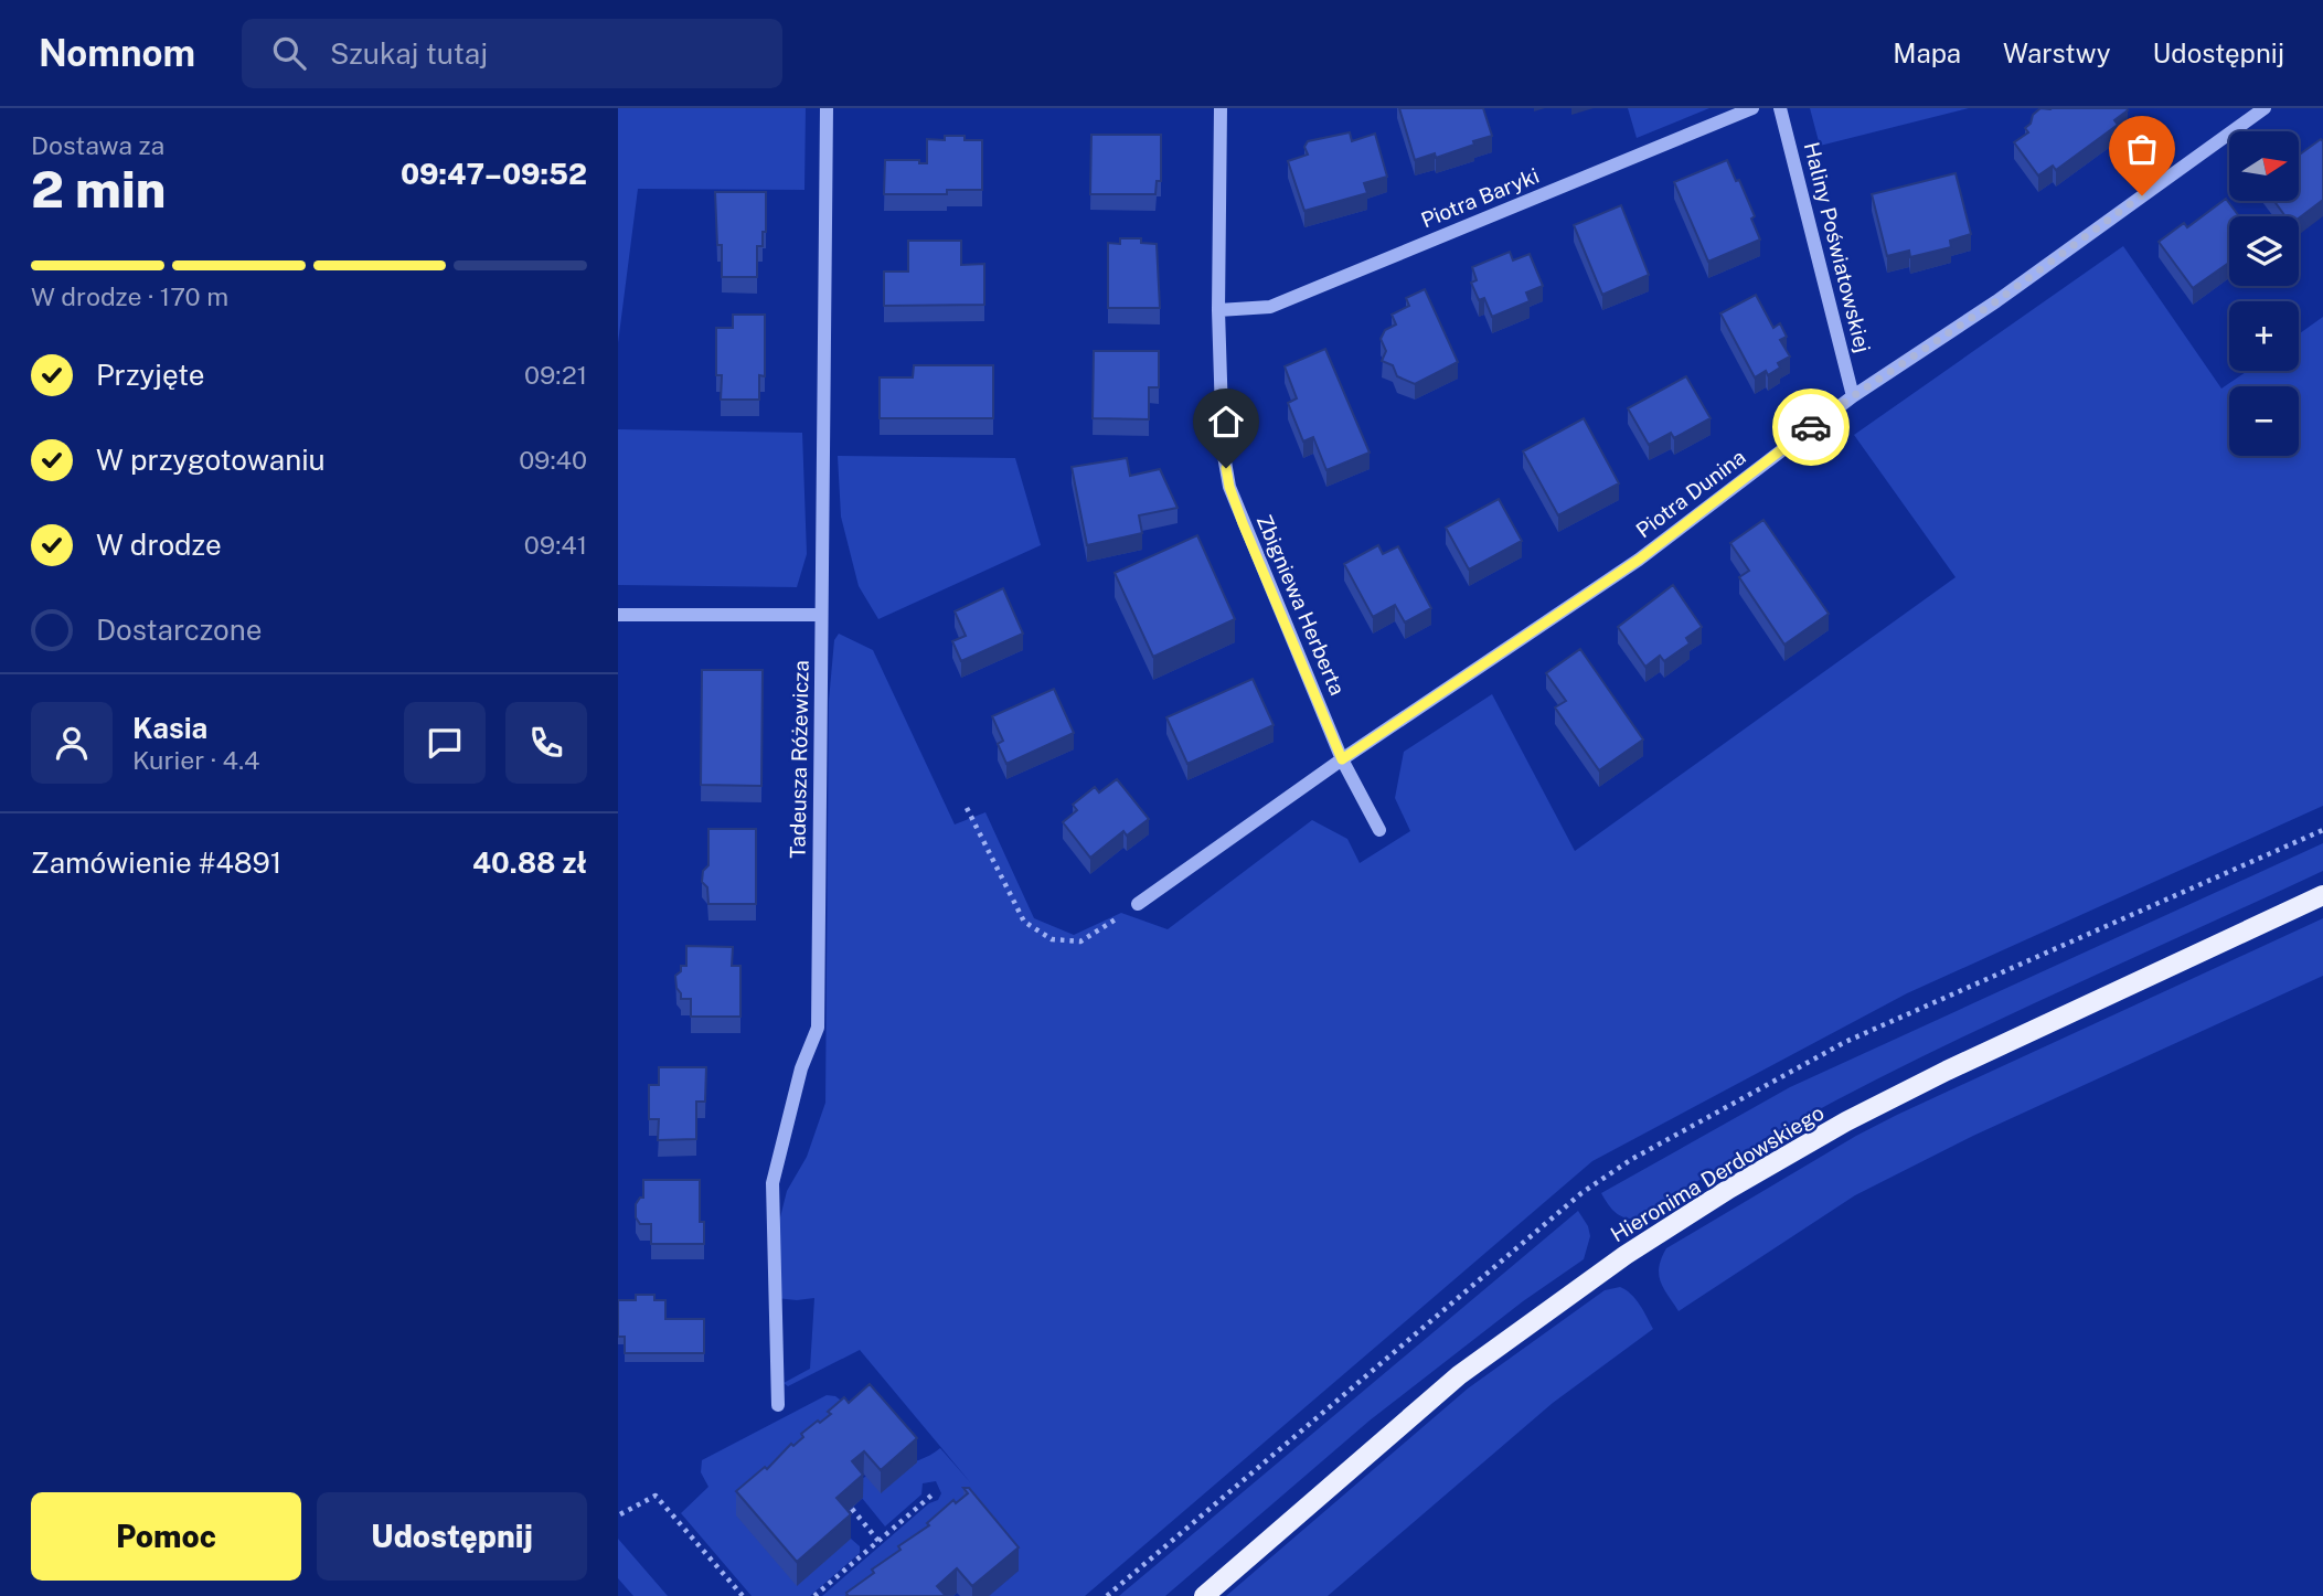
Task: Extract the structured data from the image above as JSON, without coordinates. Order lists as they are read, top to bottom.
{
  "streets": {
    "main road": ["Hieronima Derdowskiego"],
    "street": [
      "Piotra Baryki",
      "Haliny Poświatowskiej",
      "Piotra Dunina",
      "Zbigniewa Herberta",
      "Tadeusza Różewicza"
    ]
  },
  "crossings": [
    ["Piotra Baryki", "Zbigniewa Herberta"],
    ["Haliny Poświatowskiej", "Piotra Dunina"],
    ["Piotra Dunina", "Zbigniewa Herberta"]
  ],
  "north": "right",
  "page": {
    "header": "Nomnom",
    "search": "Szukaj tutaj",
    "nav": ["Mapa", "Warstwy", "Udostępnij"],
    "heading": ["2 min", "Dostawa za", "09:47–09:52"],
    "panel": [
      "Kasia",
      "Kurier · 4.4",
      "Zamówienie #4891",
      "40.88 zł"
    ],
    "map_buttons": ["+", "−"],
    "bar": "W drodze · 170 m",
    "list": [
      ["Przyjęte", "09:21"],
      ["W przygotowaniu", "09:40"],
      ["W drodze", "09:41"],
      "Dostarczone"
    ],
    "buttons": ["Pomoc", "Udostępnij"]
  }
}
